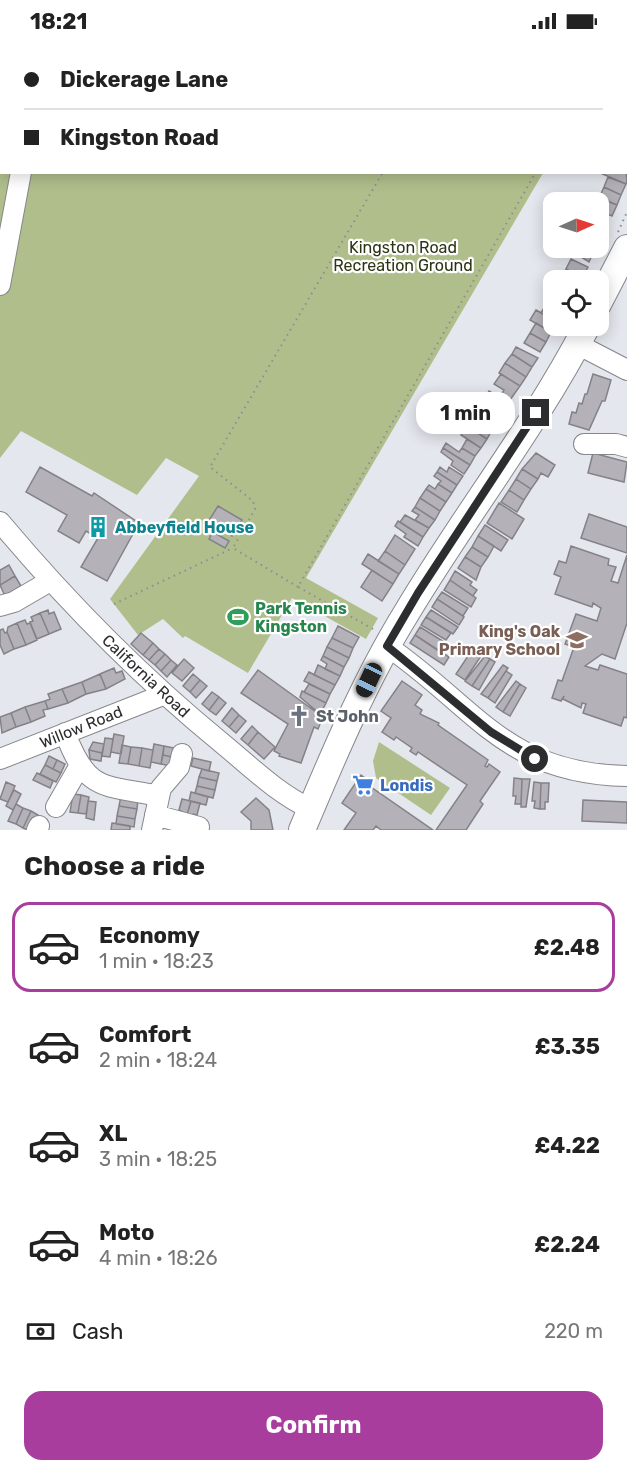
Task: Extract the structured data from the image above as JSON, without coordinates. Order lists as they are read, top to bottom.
{
  "streets": {
    "street": ["California Road", "Willow Road"]
  },
  "crossings": [
    ["California Road", "Willow Road"]
  ],
  "parks": ["Kingston Road Recreation Ground"],
  "places": {
    "building": ["Abbeyfield House"],
    "sports": ["Park Tennis Kingston"],
    "school or university": ["King's Oak Primary School"],
    "church": ["St John"],
    "supermarket": ["Londis"]
  },
  "north": "right",
  "page": {
    "status": "18:21",
    "banner": ["Dickerage Lane", "Kingston Road"],
    "bubble": "1 min",
    "heading": "Choose a ride",
    "list": [
      {
        "name": "Economy",
        "note": "1 min · 18:23",
        "value": "£2.48"
      },
      {
        "name": "Comfort",
        "note": "2 min · 18:24",
        "value": "£3.35"
      },
      {
        "name": "XL",
        "note": "3 min · 18:25",
        "value": "£4.22"
      },
      {
        "name": "Moto",
        "note": "4 min · 18:26",
        "value": "£2.24"
      }
    ],
    "pay": ["Cash", "220 m"],
    "buttons": "Confirm"
  }
}
